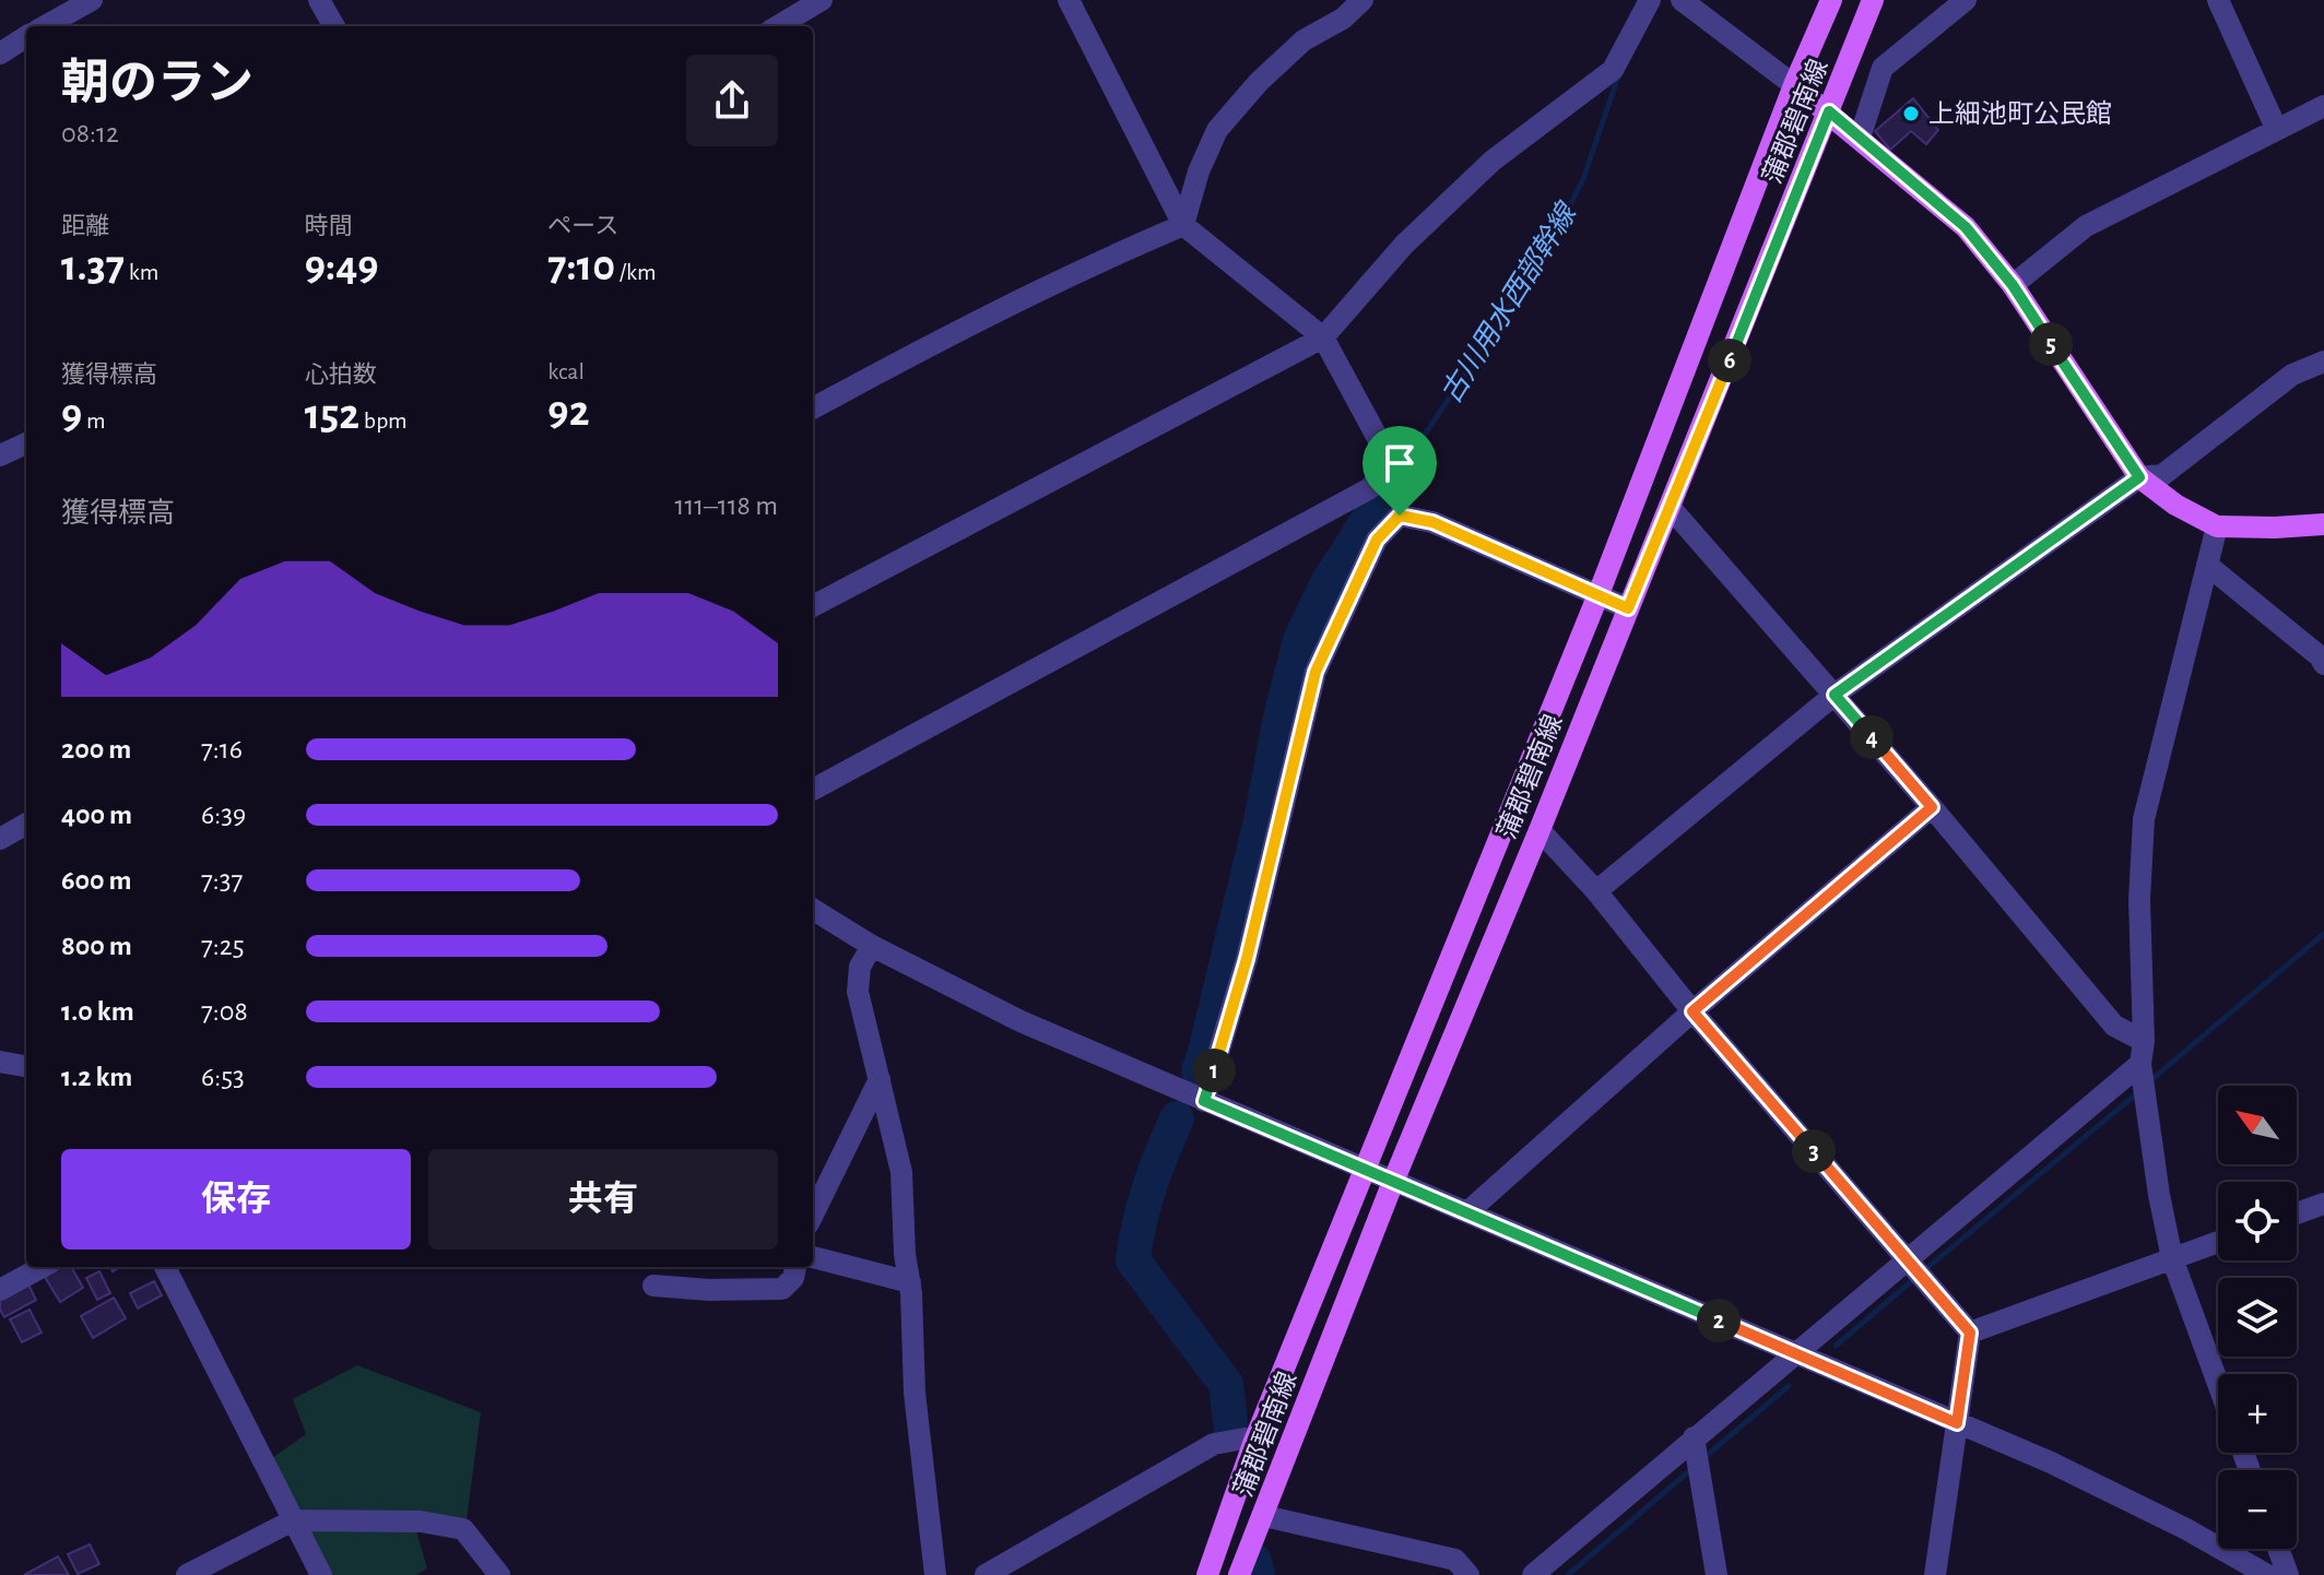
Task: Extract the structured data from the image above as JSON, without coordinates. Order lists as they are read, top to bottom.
{
  "streets": {
    "main road": ["蒲郡碧南線"]
  },
  "water": ["古川用水西部幹線"],
  "places": ["上細池町公民館"],
  "north": "top left",
  "page": {
    "heading": ["朝のラン", "08:12"],
    "stats": [
      ["距離", "1.37 km"],
      ["時間", "9:49"],
      ["ペース", "7:10 /km"],
      ["獲得標高", "9 m"],
      ["心拍数", "152 bpm"],
      ["kcal", "92"]
    ],
    "pins": [
      "5",
      "6",
      "4",
      "1",
      "3",
      "2"
    ],
    "chart": ["獲得標高", "111–118 m"],
    "list": [
      {
        "name": "200 m",
        "note": "7:16"
      },
      {
        "name": "400 m",
        "note": "6:39"
      },
      {
        "name": "600 m",
        "note": "7:37"
      },
      {
        "name": "800 m",
        "note": "7:25"
      },
      {
        "name": "1.0 km",
        "note": "7:08"
      },
      {
        "name": "1.2 km",
        "note": "6:53"
      }
    ],
    "map_buttons": ["+", "−"],
    "buttons": ["保存", "共有"]
  }
}
